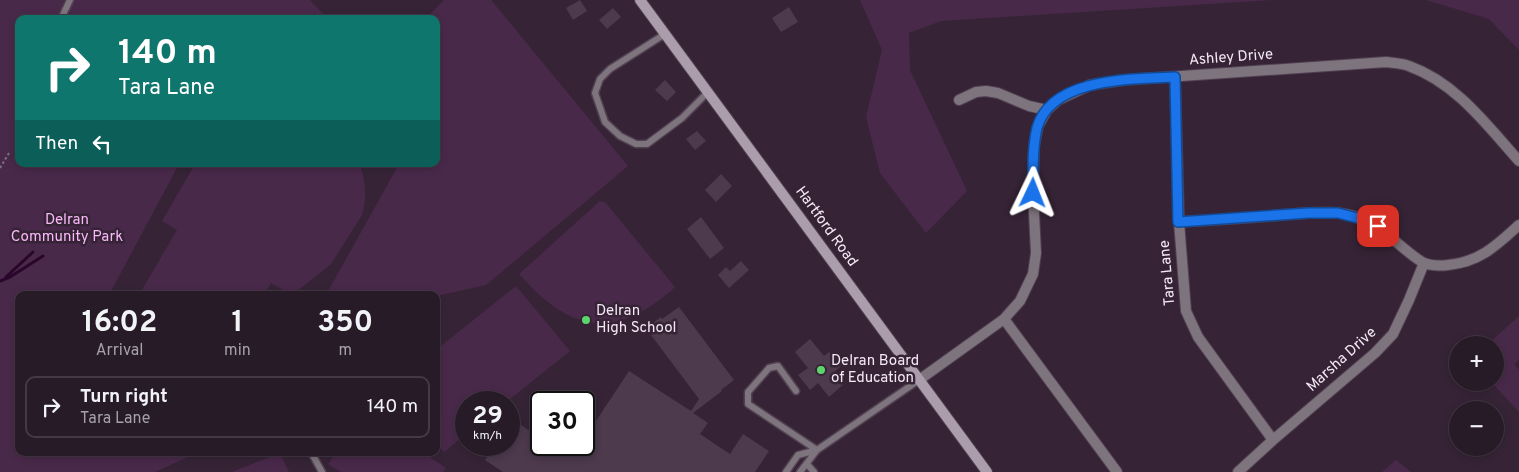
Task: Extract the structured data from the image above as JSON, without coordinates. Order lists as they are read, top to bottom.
{
  "streets": {
    "main road": ["Hartford Road"],
    "street": ["Ashley Drive", "Tara Lane", "Marsha Drive"]
  },
  "crossings": [
    ["Ashley Drive", "Tara Lane"],
    ["Tara Lane", "Marsha Drive"]
  ],
  "parks": ["Delran Community Park"],
  "places": ["Delran High School", "Delran Board of Education"],
  "page": {
    "turn": ["140 m", "Tara Lane"],
    "then": "Then",
    "eta": [
      "16:02",
      "Arrival",
      "1",
      "min",
      "350",
      "m"
    ],
    "map_buttons": ["+", "−"],
    "list": [
      {
        "name": "Turn right",
        "note": "Tara Lane",
        "value": "140 m"
      }
    ],
    "speed": "29 km/h",
    "limit": "30"
  }
}
